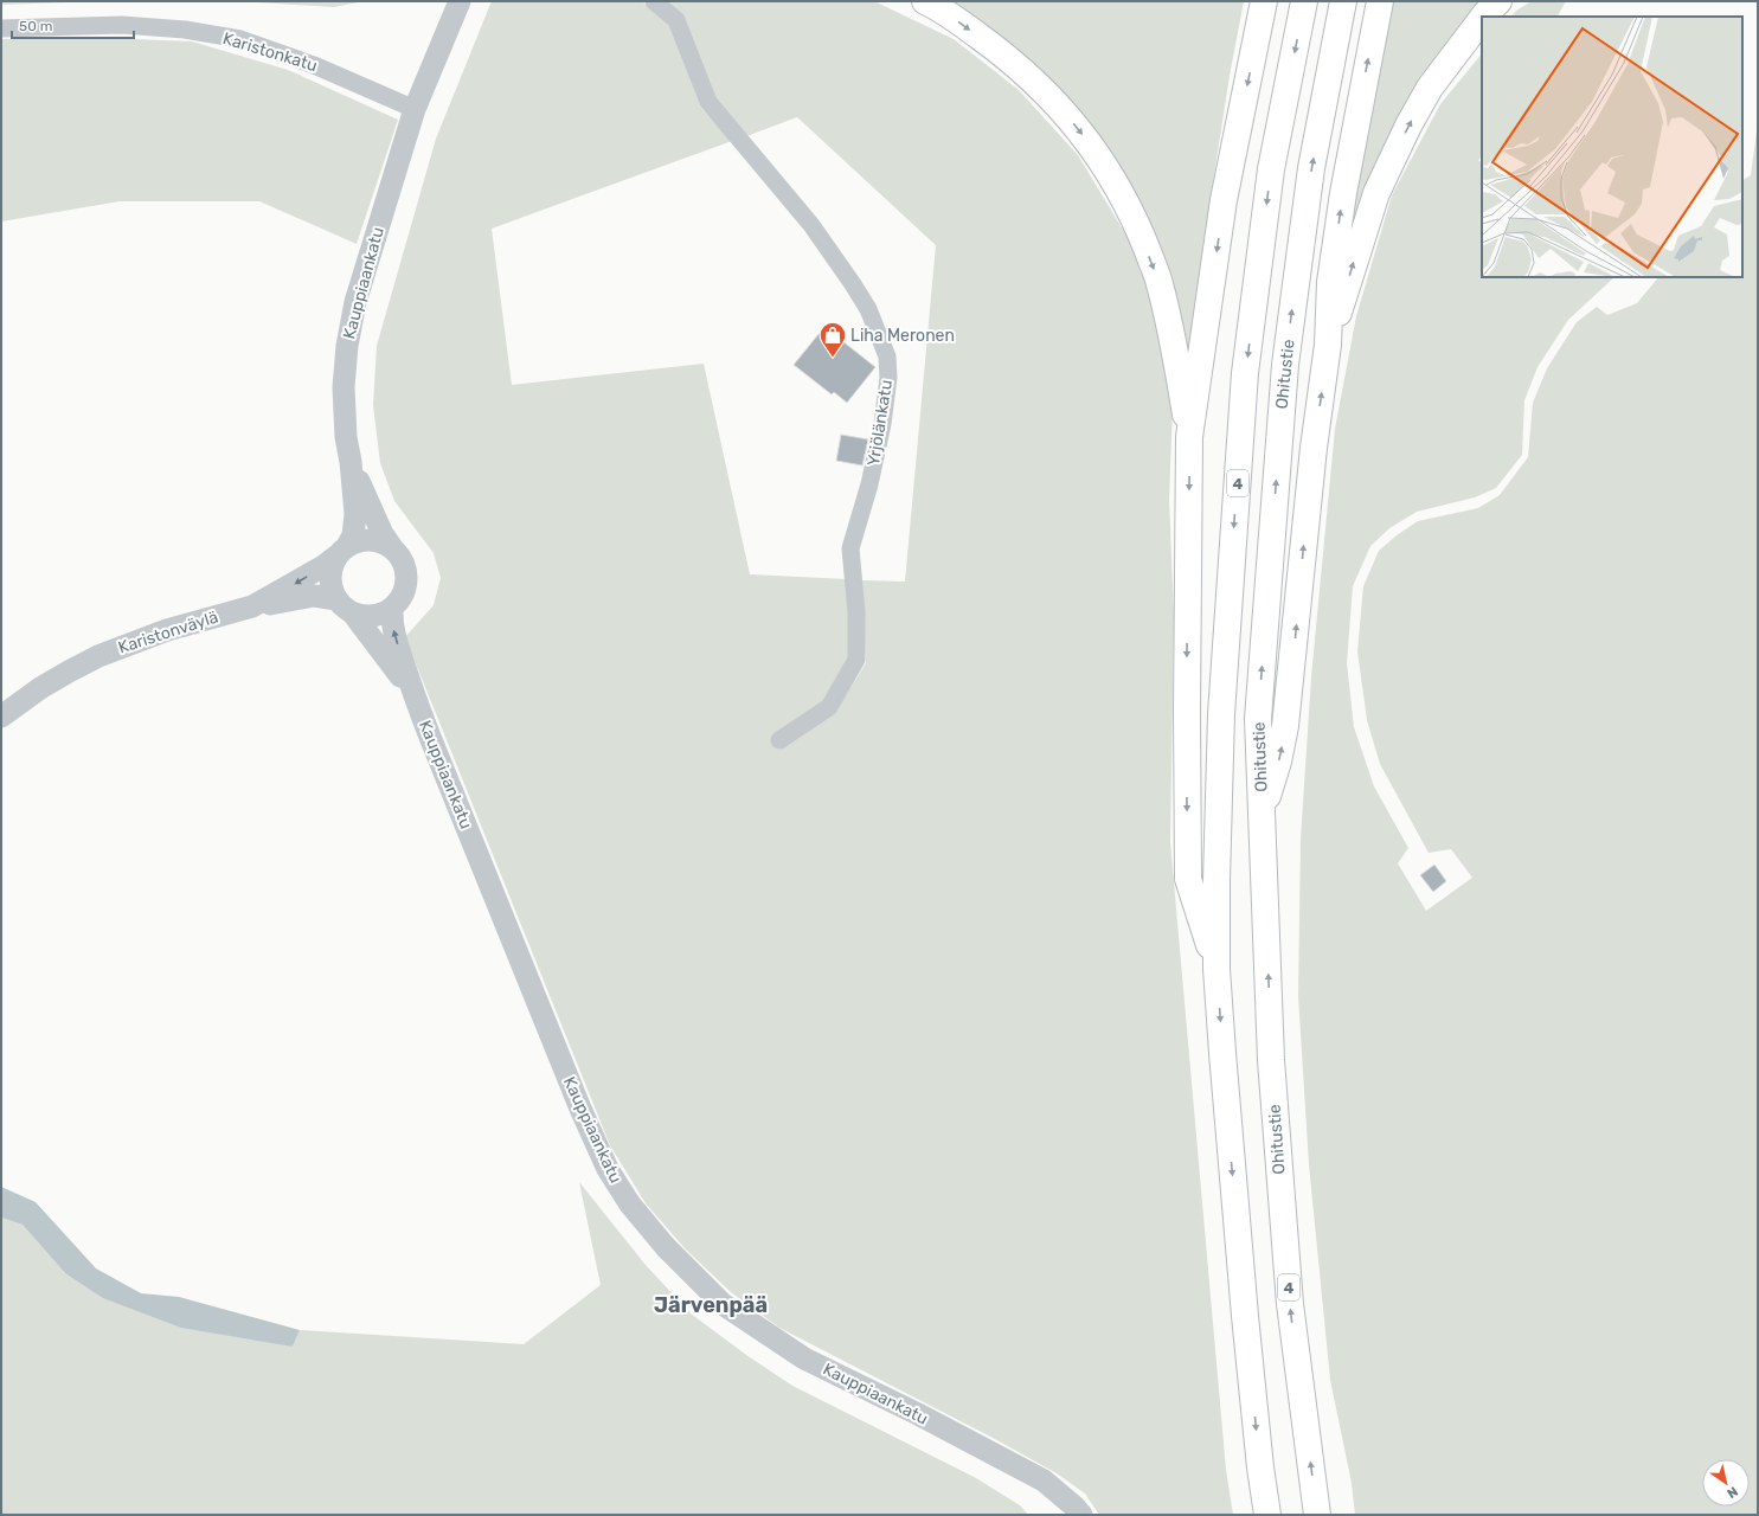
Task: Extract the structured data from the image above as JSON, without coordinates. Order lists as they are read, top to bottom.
{
  "streets": {
    "highway": ["Ohitustie", "4"],
    "street": [
      "Karistonkatu",
      "Kauppiaankatu",
      "Yrjölänkatu",
      "Karistonväylä"
    ]
  },
  "crossings": [
    ["Karistonkatu", "Kauppiaankatu"],
    ["Kauppiaankatu", "Karistonväylä"]
  ],
  "districts": ["Järvenpää"],
  "places": {
    "shop": ["Liha Meronen"]
  },
  "scale_bar": "50 m",
  "north": "bottom right"
}
